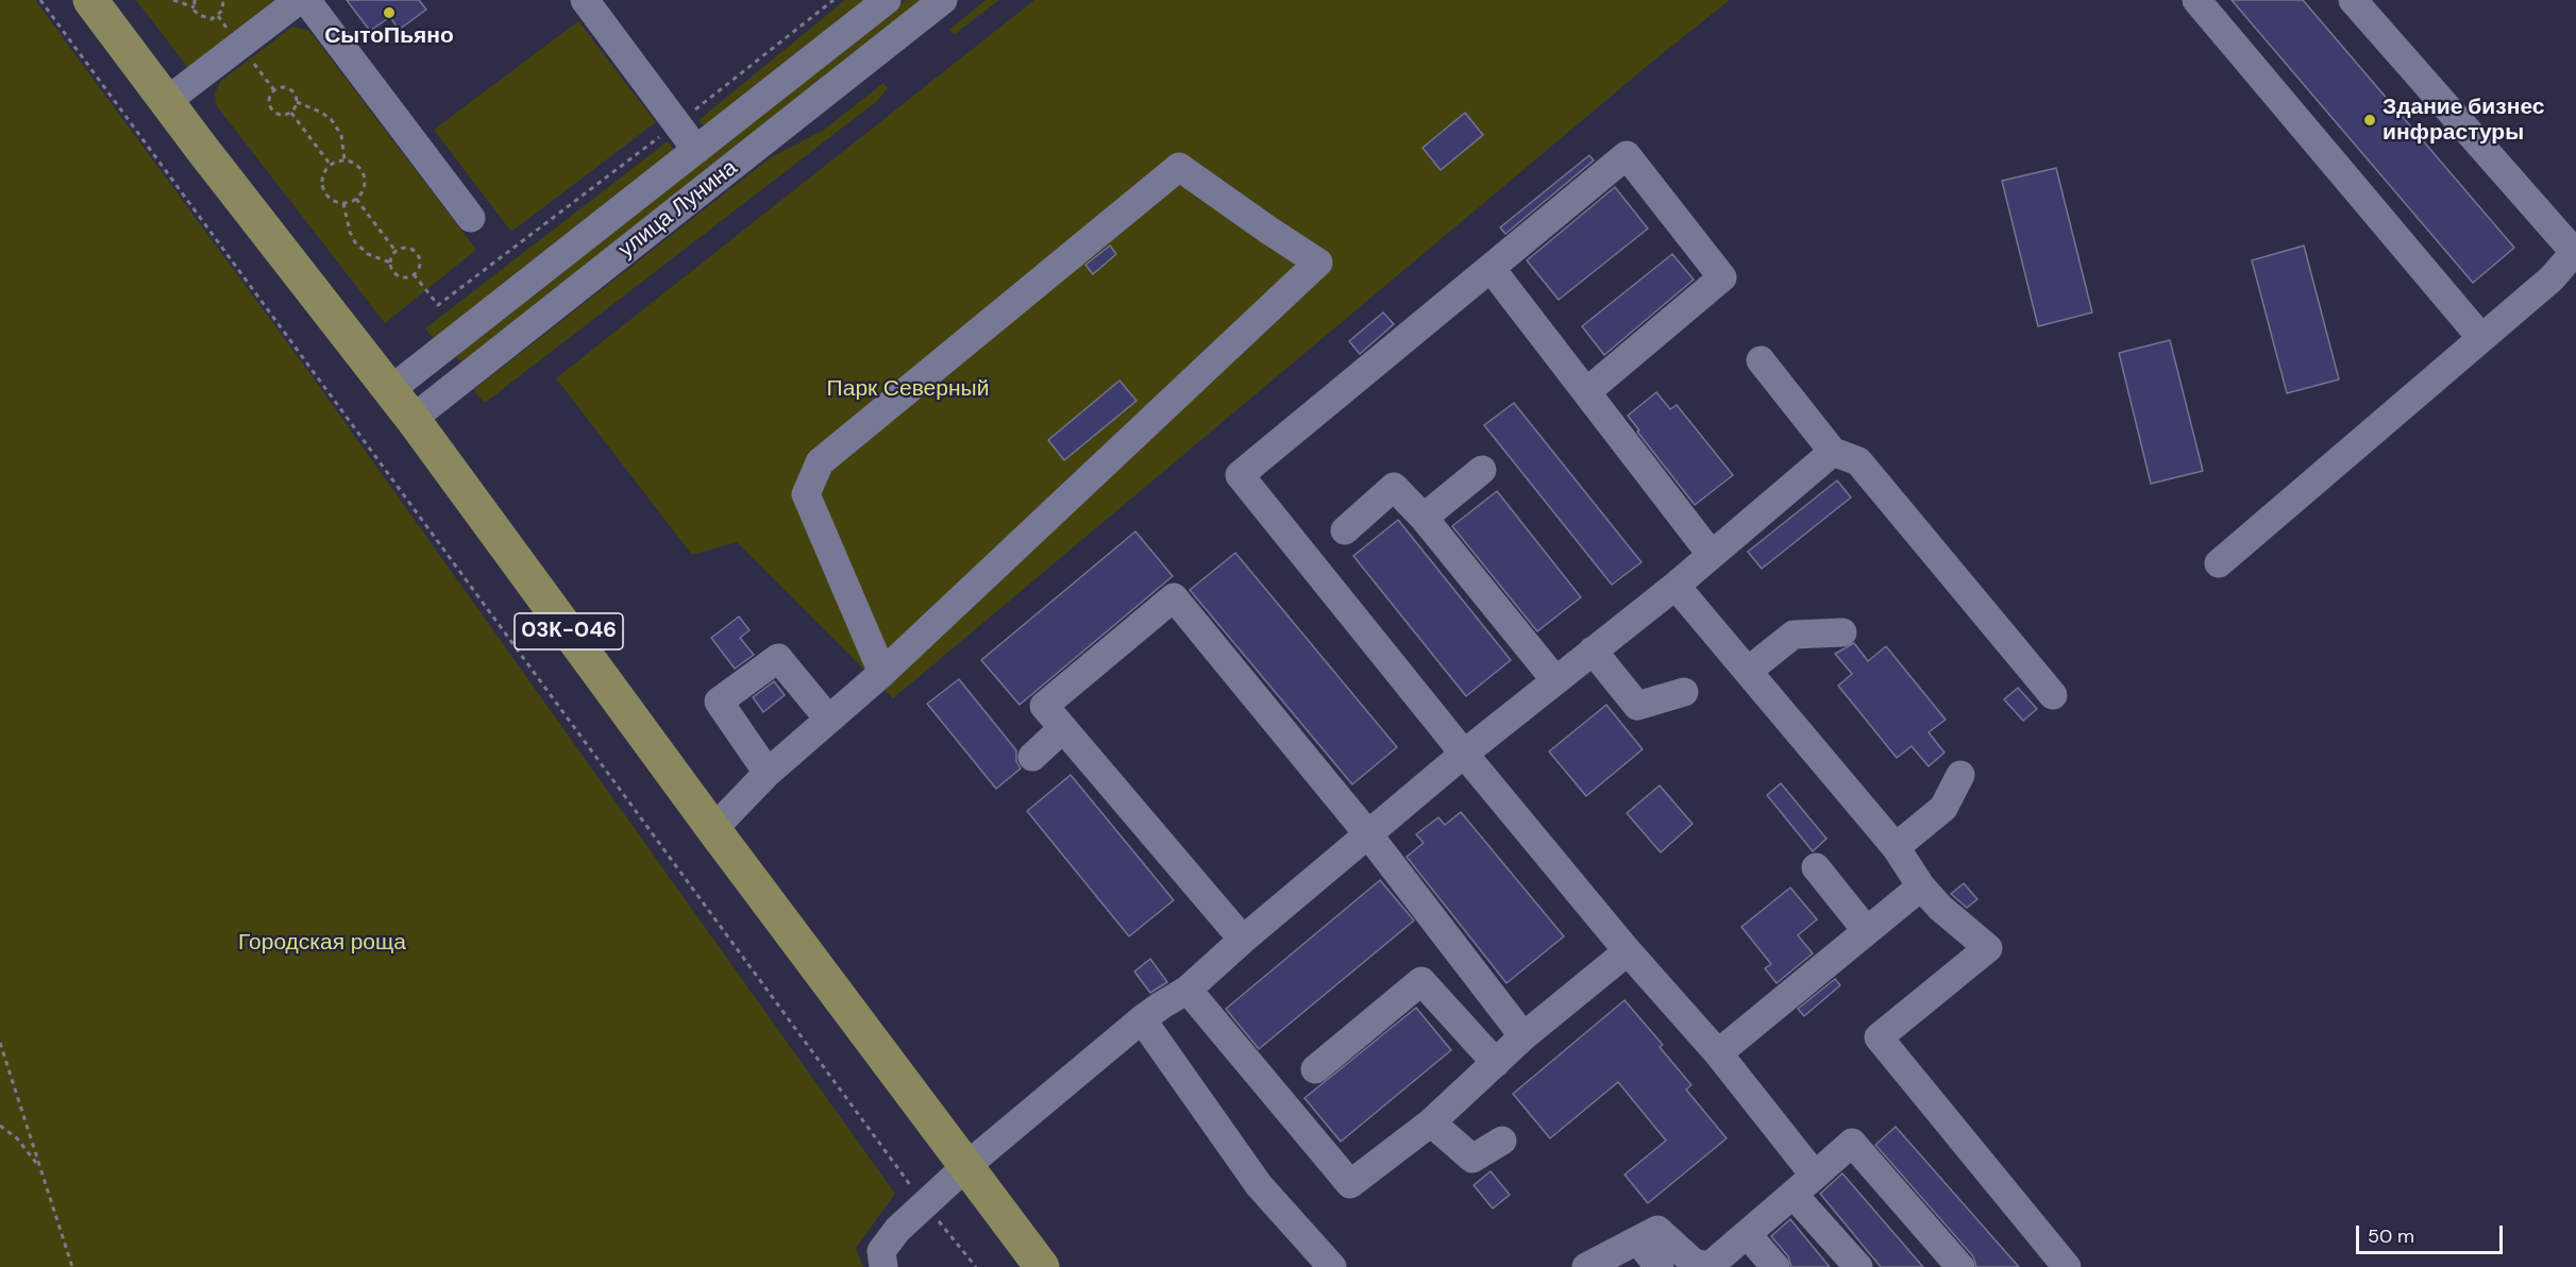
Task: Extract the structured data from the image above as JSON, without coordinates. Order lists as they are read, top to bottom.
{
  "streets": {
    "main road": ["03К-046"],
    "street": ["улица Лунина"]
  },
  "crossings": [
    ["улица Лунина", "03К-046"]
  ],
  "parks": ["Парк Северный", "Городская роща"],
  "places": ["СытоПьяно", "Здание бизнес инфрастуры"],
  "scale_bar": "50 m"
}
